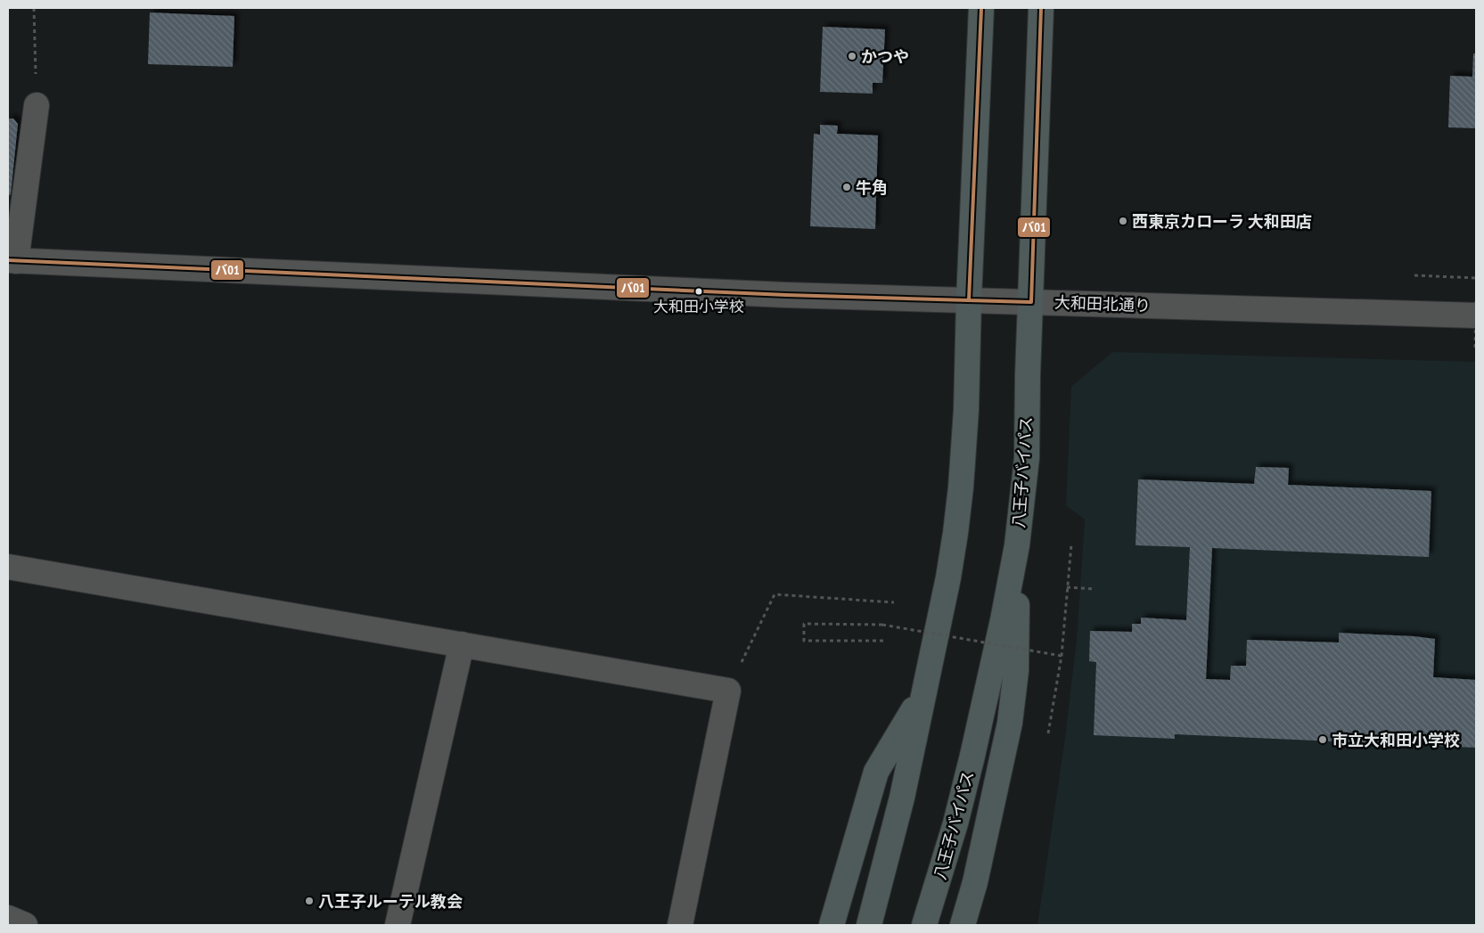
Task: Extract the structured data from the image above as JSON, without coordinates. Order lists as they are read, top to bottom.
{
  "streets": {
    "highway": ["八王子バイパス"],
    "street": ["大和田北通り"]
  },
  "crossings": [
    ["大和田北通り", "八王子バイパス"]
  ],
  "places": [
    "かつや",
    "牛角",
    "西東京カローラ 大和田店",
    "大和田小学校",
    "市立大和田小学校",
    "八王子ルーテル教会"
  ],
  "lines": ["transit line バ01"]
}
